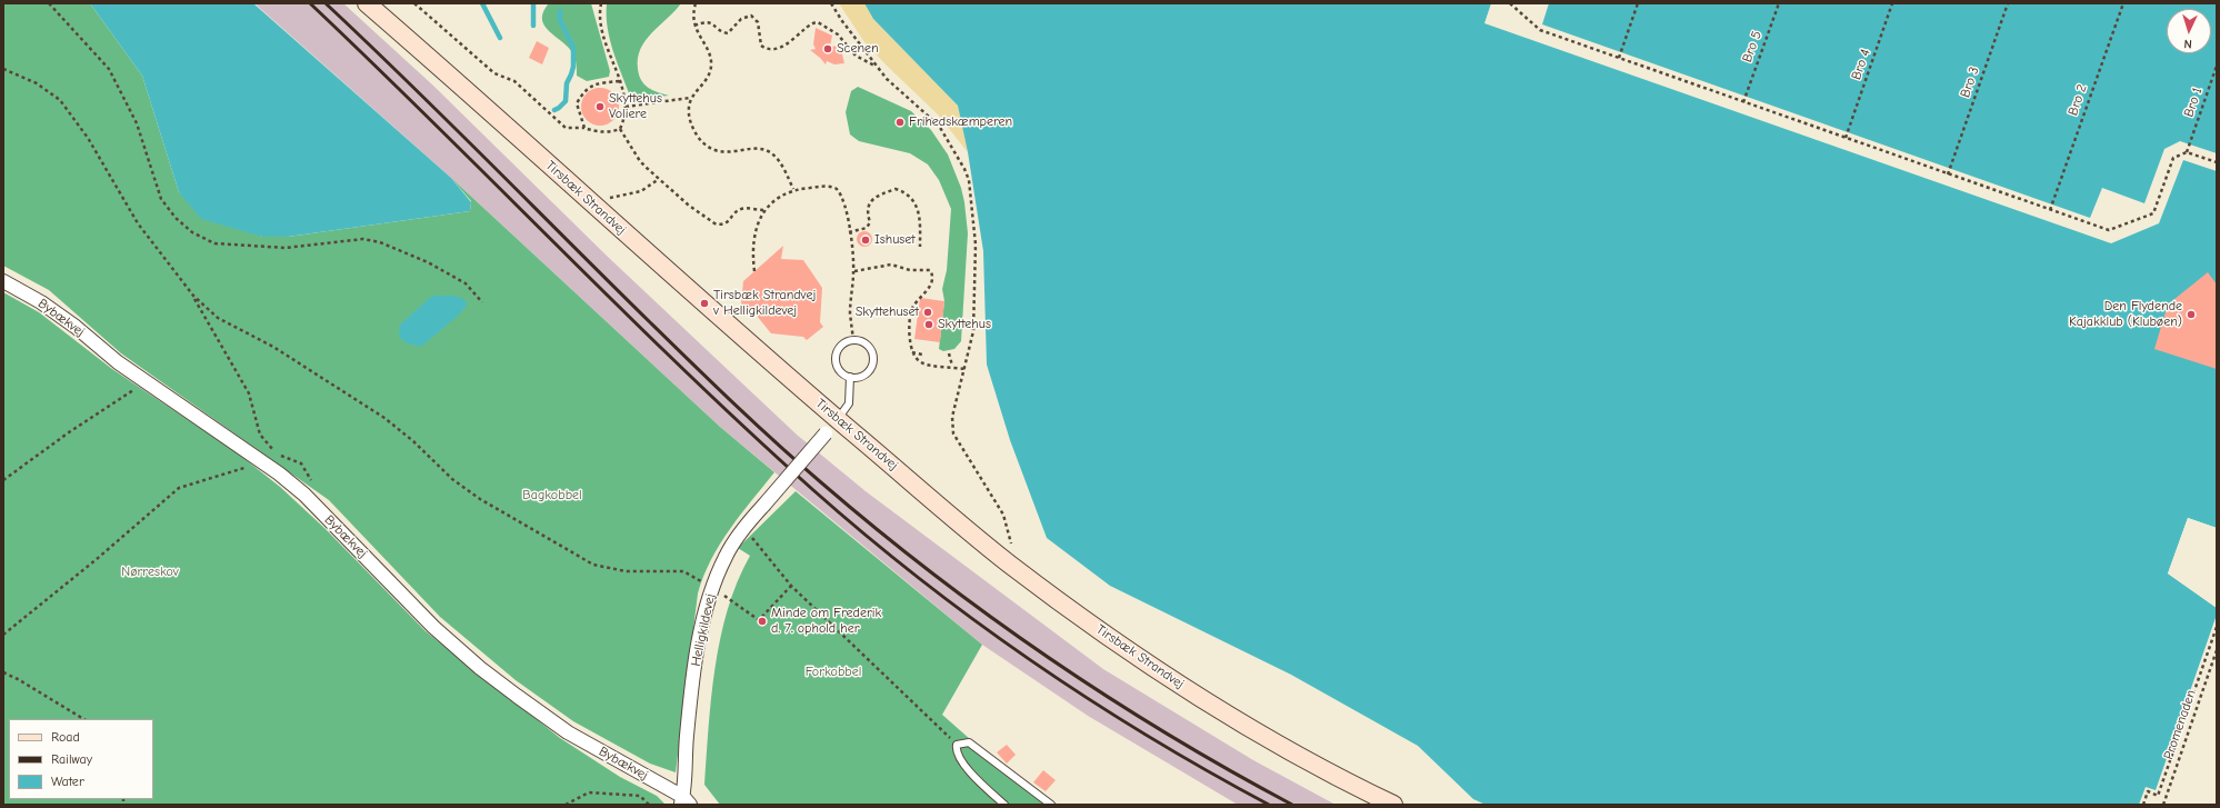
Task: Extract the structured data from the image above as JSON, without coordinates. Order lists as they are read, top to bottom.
{
  "streets": {
    "street": ["Tirsbæk Strandvej", "Bybækvej", "Helligkildevej"],
    "path": [
      "Bro 5",
      "Bro 4",
      "Bro 3",
      "Bro 2",
      "Bro 1",
      "Promenaden"
    ]
  },
  "crossings": [
    ["Tirsbæk Strandvej", "Helligkildevej"],
    ["Bybækvej", "Helligkildevej"]
  ],
  "parks": ["Bagkobbel", "Nørreskov", "Forkobbel"],
  "places": [
    "Scenen",
    "Skyttehus Voliere",
    "Frihedskæmperen",
    "Ishuset",
    "Tirsbæk Strandvej v Helligkildevej",
    "Skyttehuset",
    "Den Flydende Kajakklub (Klubøen)",
    "Skyttehus",
    "Minde om Frederik d. 7. ophold her"
  ],
  "legend": ["Road", "Railway", "Water"],
  "north": "bottom"
}
